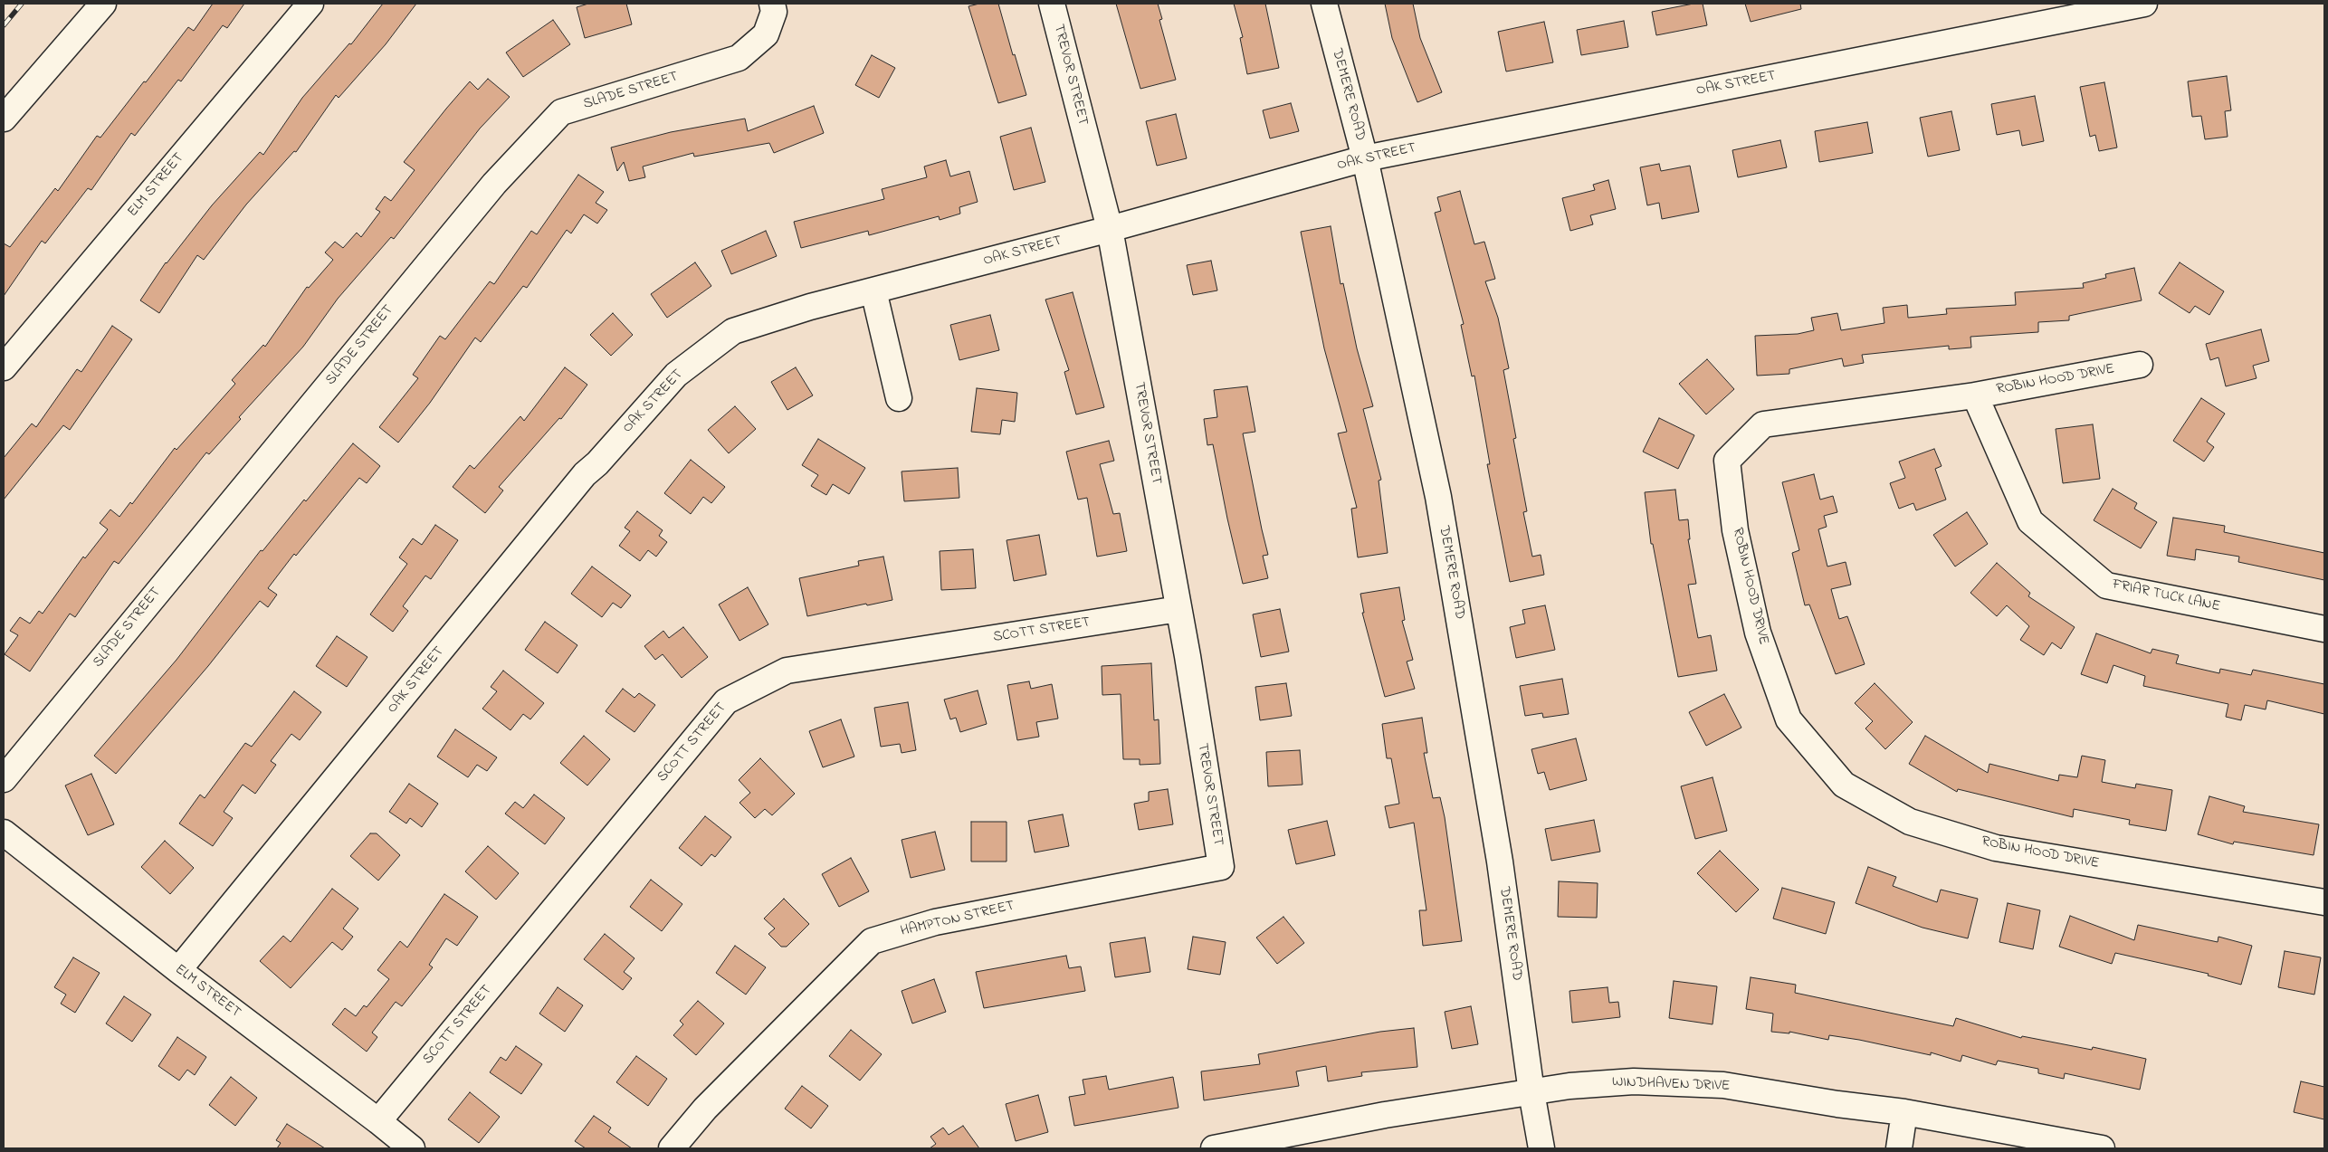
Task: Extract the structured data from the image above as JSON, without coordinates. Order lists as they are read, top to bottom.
{
  "streets": {
    "street": [
      "TREVOR STREET",
      "OAK STREET",
      "SLADE STREET",
      "DEMERE ROAD",
      "ELM STREET",
      "ROBIN HOOD DRIVE",
      "FRIAR TUCK LANE",
      "SCOTT STREET",
      "HAMPTON STREET",
      "WINDHAVEN DRIVE"
    ]
  },
  "crossings": [
    ["TREVOR STREET", "OAK STREET"],
    ["TREVOR STREET", "SCOTT STREET"],
    ["TREVOR STREET", "HAMPTON STREET"],
    ["OAK STREET", "DEMERE ROAD"],
    ["OAK STREET", "ELM STREET"],
    ["DEMERE ROAD", "WINDHAVEN DRIVE"],
    ["ELM STREET", "SCOTT STREET"],
    ["ROBIN HOOD DRIVE", "FRIAR TUCK LANE"]
  ]
}
